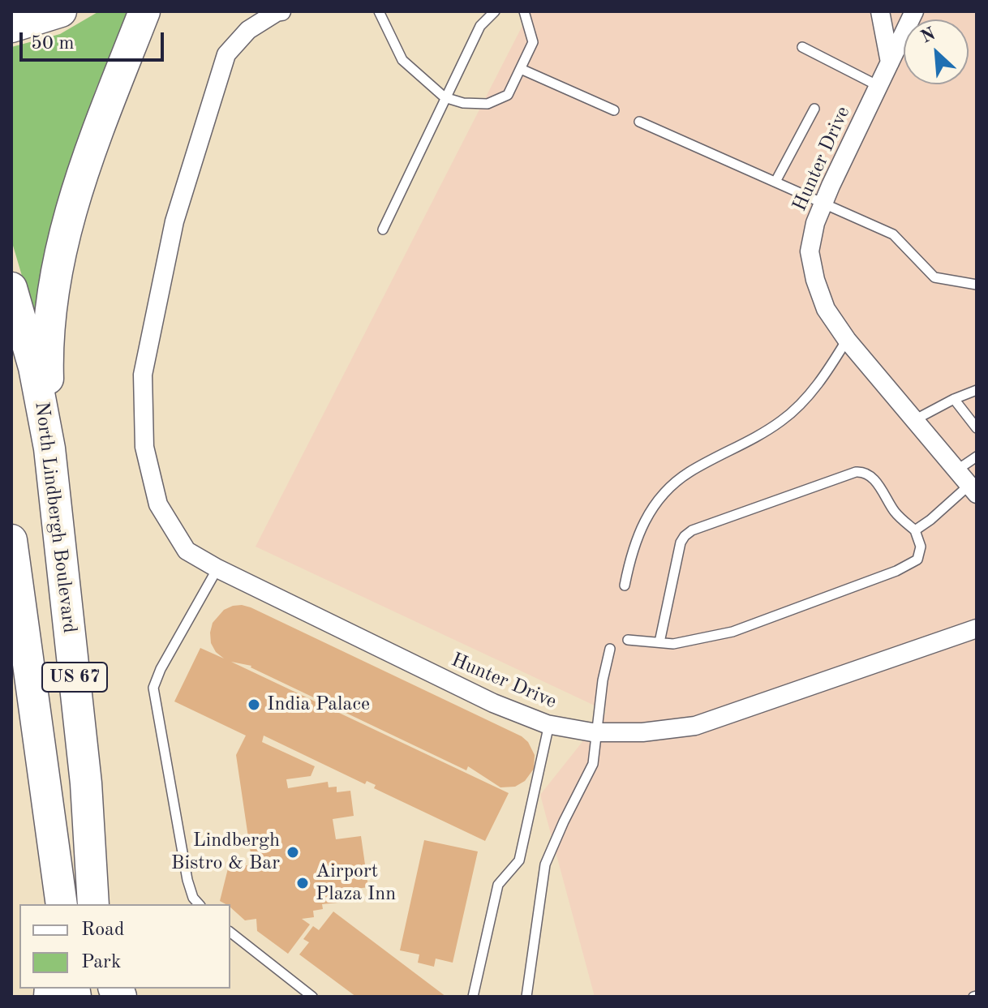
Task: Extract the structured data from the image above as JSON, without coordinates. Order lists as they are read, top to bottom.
{
  "streets": {
    "highway": ["North Lindbergh Boulevard", "US 67"],
    "street": ["Hunter Drive"]
  },
  "places": ["India Palace", "Lindbergh Bistro & Bar", "Airport Plaza Inn"],
  "legend": ["Road", "Park"],
  "scale_bar": "50 m",
  "north": "top left"
}
